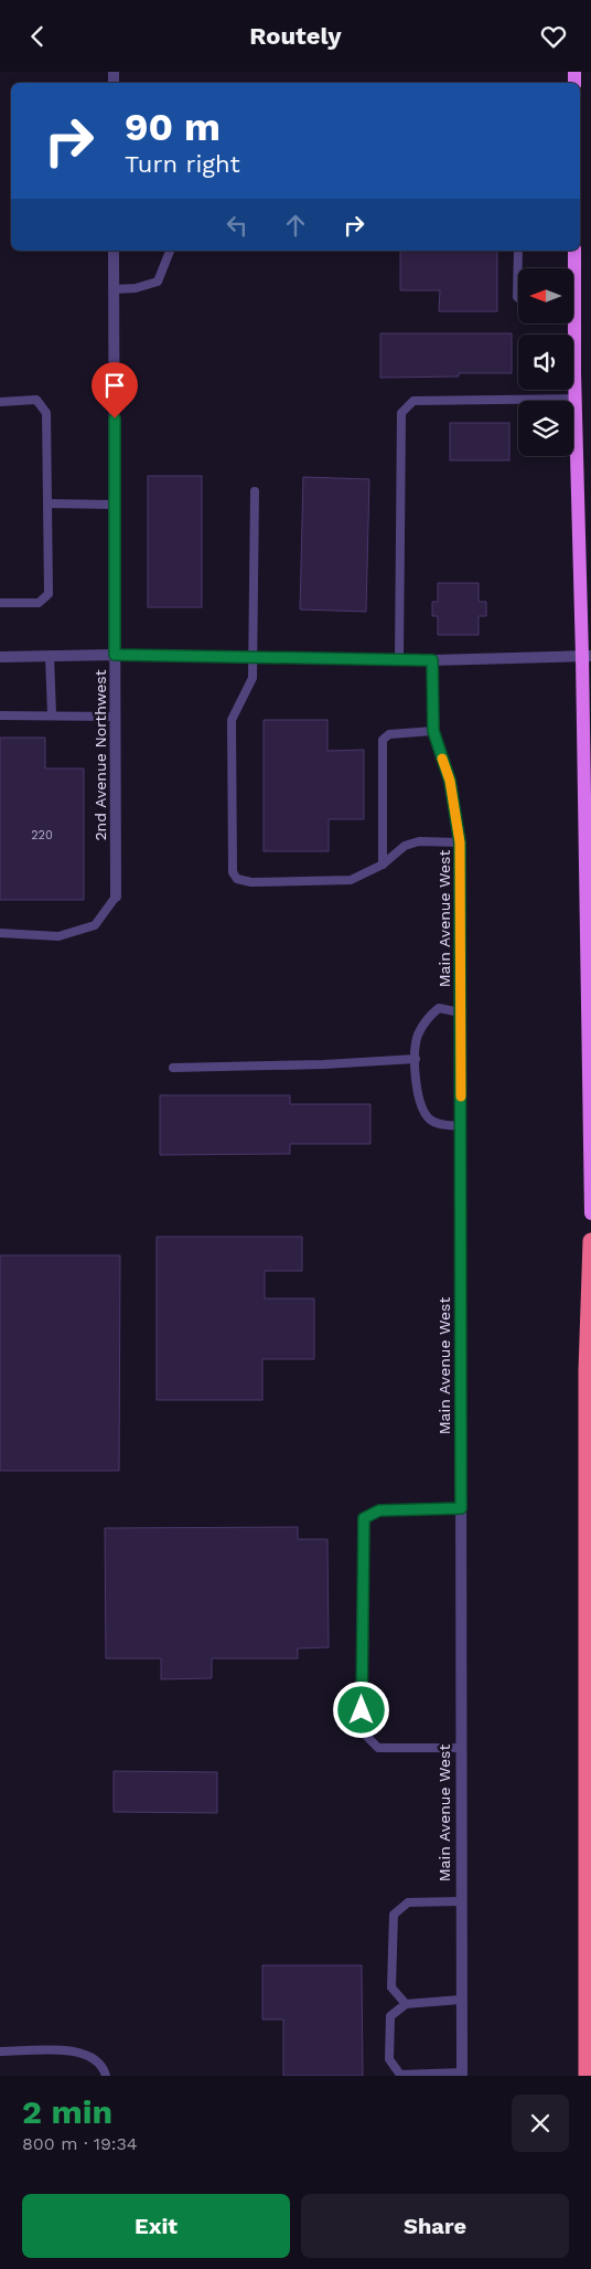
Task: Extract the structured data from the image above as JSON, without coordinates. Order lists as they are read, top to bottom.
{
  "streets": {
    "street": ["2nd Avenue Northwest", "Main Avenue West"]
  },
  "house_numbers": ["220"],
  "north": "left",
  "page": {
    "header": "Routely",
    "turn": ["90 m", "Turn right"],
    "heading": ["2 min", "800 m · 19:34"],
    "buttons": ["Exit", "Share"]
  }
}
